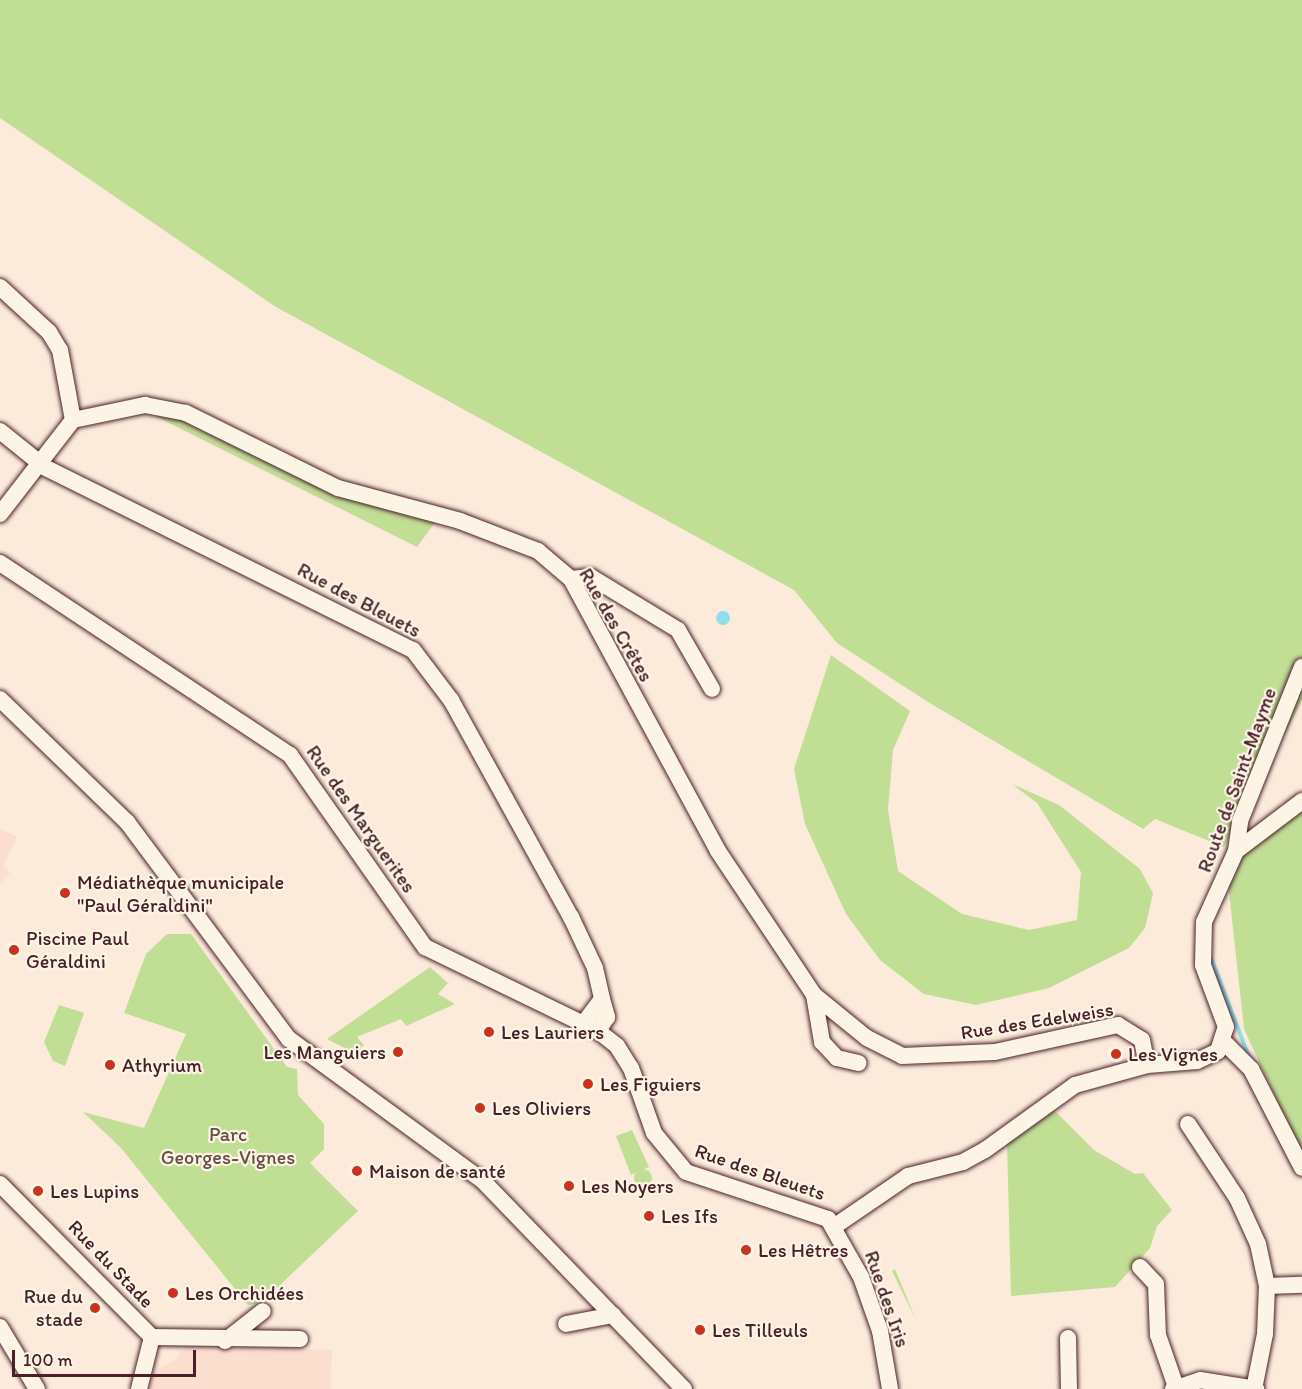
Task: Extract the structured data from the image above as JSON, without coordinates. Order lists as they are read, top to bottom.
{
  "streets": {
    "street": [
      "Rue des Bleuets",
      "Rue des Crêtes",
      "Route de Saint-Mayme",
      "Rue des Marguerites",
      "Rue des Edelweiss",
      "Rue du Stade",
      "Rue des Iris"
    ]
  },
  "crossings": [
    ["Rue des Bleuets", "Rue des Marguerites"],
    ["Rue des Bleuets", "Rue des Edelweiss"],
    ["Rue des Bleuets", "Rue des Iris"],
    ["Rue des Crêtes", "Rue des Edelweiss"]
  ],
  "parks": ["Parc Georges-Vignes"],
  "places": [
    "Médiathèque municipale \"Paul Géraldini\"",
    "Piscine Paul Géraldini",
    "Les Lauriers",
    "Les Manguiers",
    "Les Vignes",
    "Athyrium",
    "Les Figuiers",
    "Les Oliviers",
    "Maison de santé",
    "Les Noyers",
    "Les Lupins",
    "Les Ifs",
    "Les Hêtres",
    "Les Orchidées",
    "Rue du stade",
    "Les Tilleuls"
  ],
  "scale_bar": "100 m"
}
